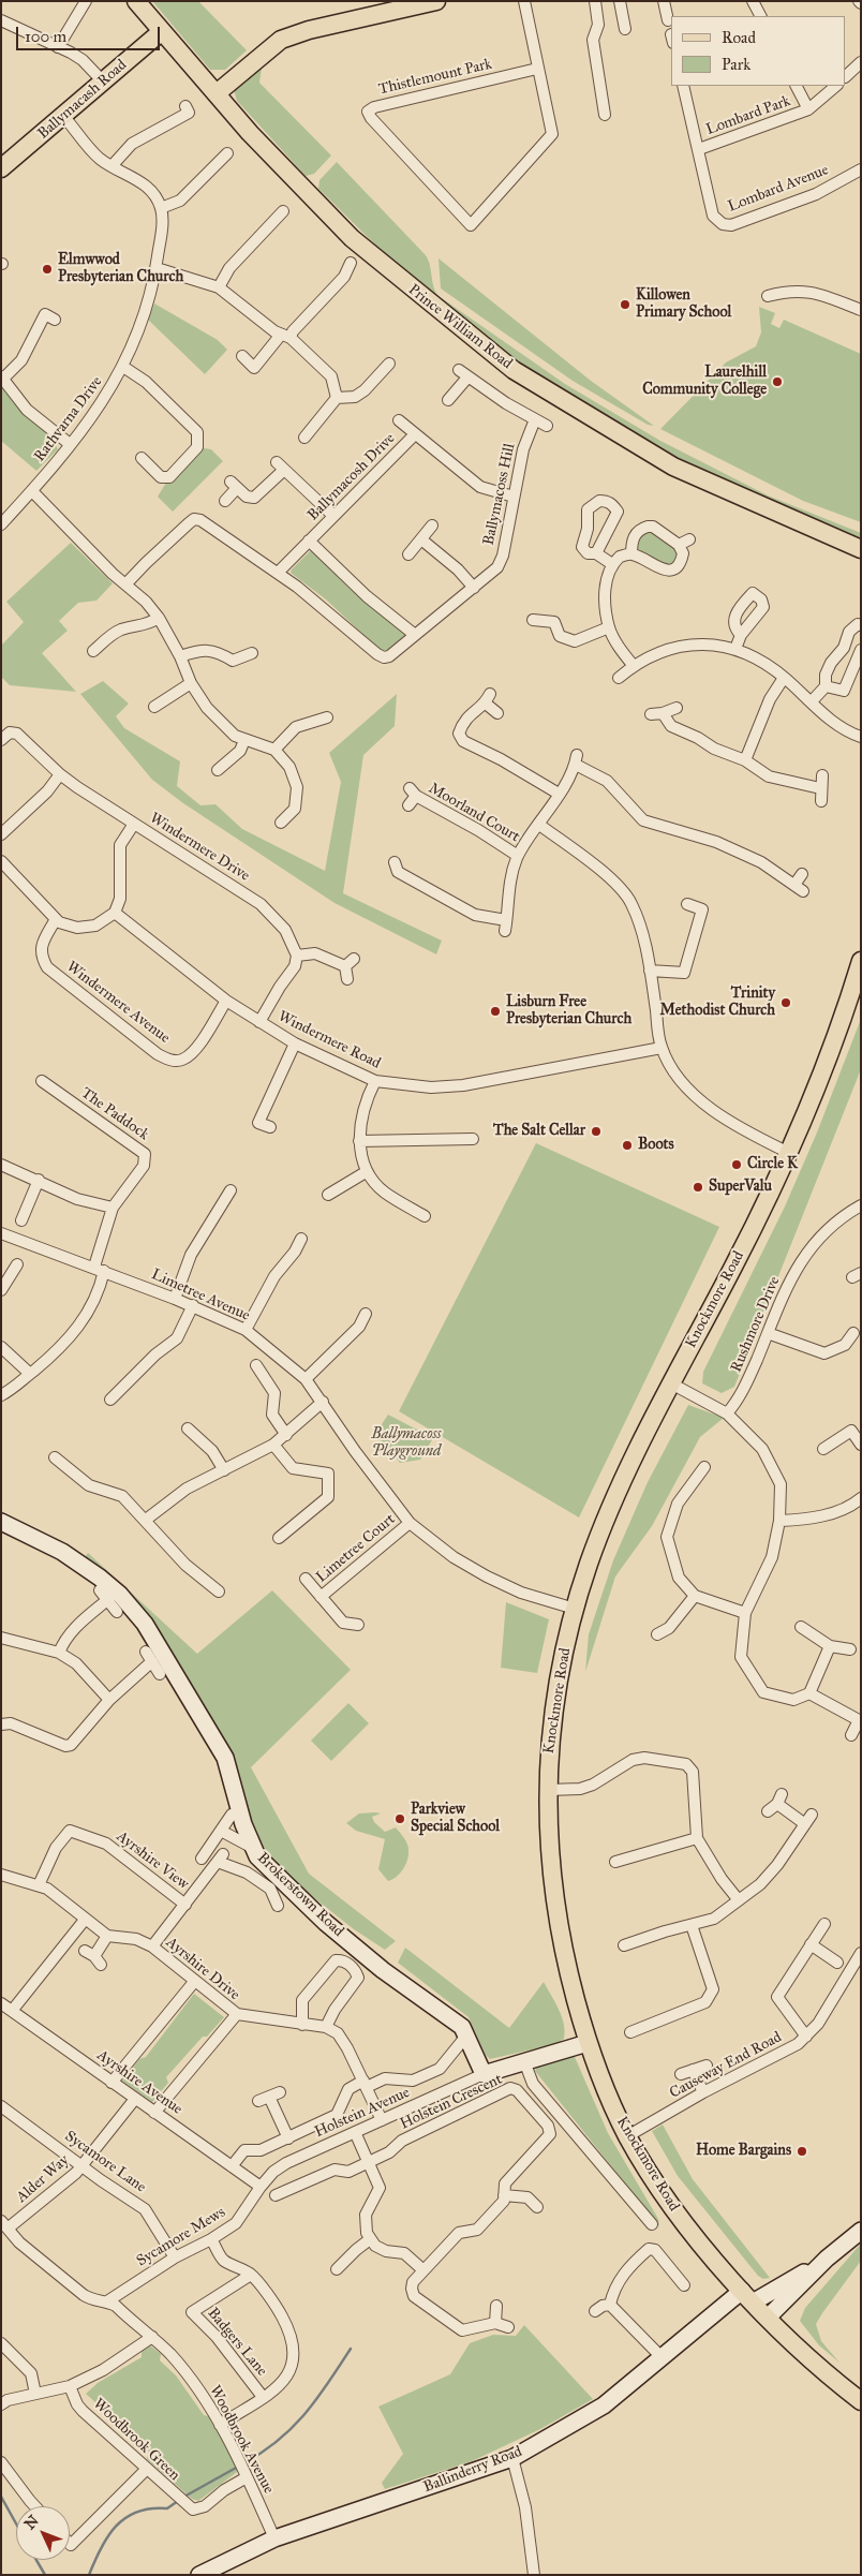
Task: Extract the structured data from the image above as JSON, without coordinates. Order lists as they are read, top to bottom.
{
  "streets": {
    "main road": ["Ballymacash Road", "Prince William Road", "Knockmore Road"],
    "street": [
      "Thistlemount Park",
      "Lombard Park",
      "Lombard Avenue",
      "Rathvarna Drive",
      "Ballymacosh Drive",
      "Ballymacoss Hill",
      "Moorland Court",
      "Windermere Drive",
      "Windermere Avenue",
      "Windermere Road",
      "The Paddock",
      "Limetree Avenue",
      "Rushmore Drive",
      "Limetree Court",
      "Ayrshire View",
      "Brokerstown Road",
      "Ayrshire Drive",
      "Causeway End Road",
      "Ayrshire Avenue",
      "Holstein Crescent",
      "Holstein Avenue",
      "Sycamore Lane",
      "Alder Way",
      "Sycamore Mews",
      "Badgers Lane",
      "Woodbrook Green",
      "Woodbrook Avenue",
      "Ballinderry Road"
    ]
  },
  "crossings": [
    ["Ballymacash Road", "Prince William Road"],
    ["Lombard Park", "Lombard Avenue"],
    ["Ballymacosh Drive", "Ballymacoss Hill"],
    ["Windermere Avenue", "Windermere Road"],
    ["The Paddock", "Limetree Avenue"],
    ["Limetree Avenue", "Knockmore Road"],
    ["Limetree Avenue", "Limetree Court"],
    ["Knockmore Road", "Causeway End Road"],
    ["Knockmore Road", "Ballinderry Road"],
    ["Ayrshire View", "Ayrshire Drive"],
    ["Brokerstown Road", "Holstein Avenue"],
    ["Ayrshire Avenue", "Holstein Avenue"],
    ["Ayrshire Avenue", "Alder Way"],
    ["Ayrshire Avenue", "Sycamore Mews"],
    ["Holstein Avenue", "Sycamore Mews"],
    ["Sycamore Lane", "Alder Way"],
    ["Sycamore Lane", "Sycamore Mews"],
    ["Alder Way", "Woodbrook Avenue"],
    ["Sycamore Mews", "Badgers Lane"],
    ["Sycamore Mews", "Woodbrook Avenue"],
    ["Badgers Lane", "Woodbrook Avenue"],
    ["Woodbrook Green", "Woodbrook Avenue"],
    ["Woodbrook Avenue", "Ballinderry Road"]
  ],
  "parks": ["Ballymacoss Playground"],
  "places": [
    "Elmwwod Presbyterian Church",
    "Killowen Primary School",
    "Laurelhill Community College",
    "Trinity Methodist Church",
    "Lisburn Free Presbyterian Church",
    "The Salt Cellar",
    "Boots",
    "Circle K",
    "SuperValu",
    "Parkview Special School",
    "Home Bargains"
  ],
  "legend": ["Road", "Park"],
  "scale_bar": "100 m",
  "north": "top left"
}
